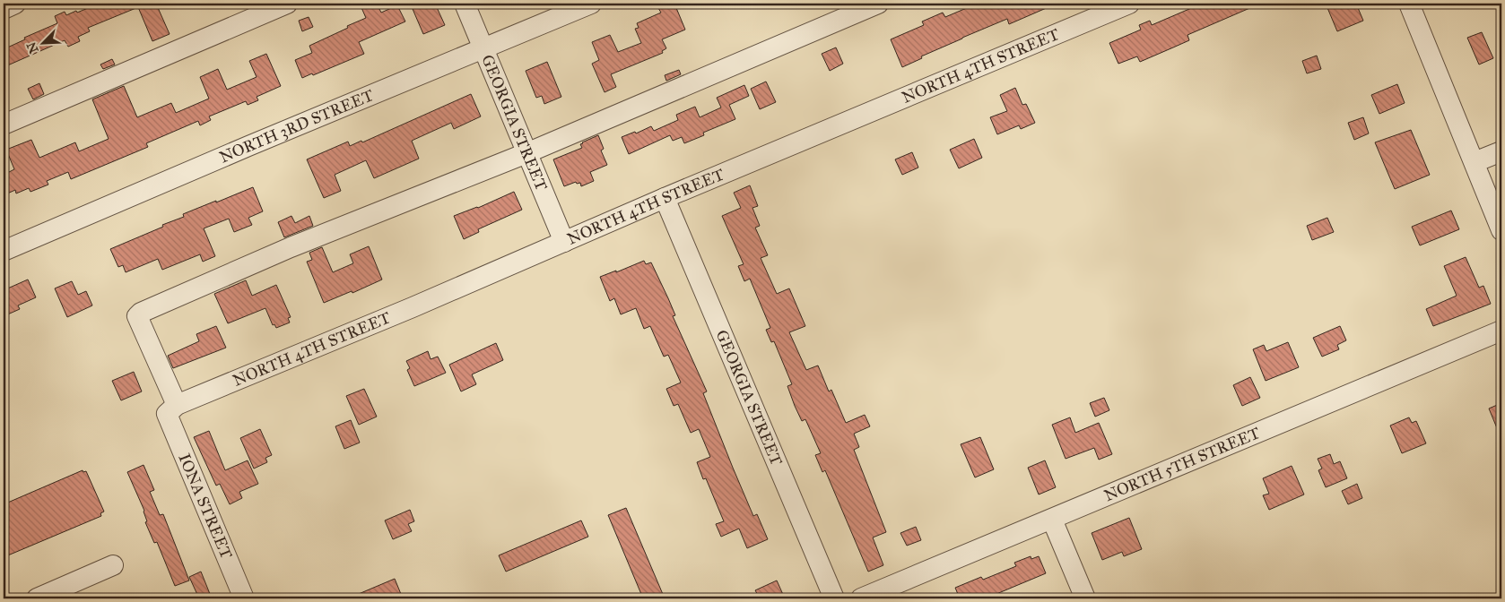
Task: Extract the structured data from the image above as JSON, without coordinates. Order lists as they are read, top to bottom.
{
  "streets": {
    "street": [
      "NORTH 4TH STREET",
      "GEORGIA STREET",
      "NORTH 3RD STREET",
      "NORTH 5TH STREET",
      "IONA STREET"
    ]
  },
  "crossings": [
    ["NORTH 4TH STREET", "GEORGIA STREET"],
    ["NORTH 4TH STREET", "IONA STREET"],
    ["GEORGIA STREET", "NORTH 3RD STREET"],
    ["GEORGIA STREET", "IONA STREET"]
  ],
  "north": "bottom left"
}
